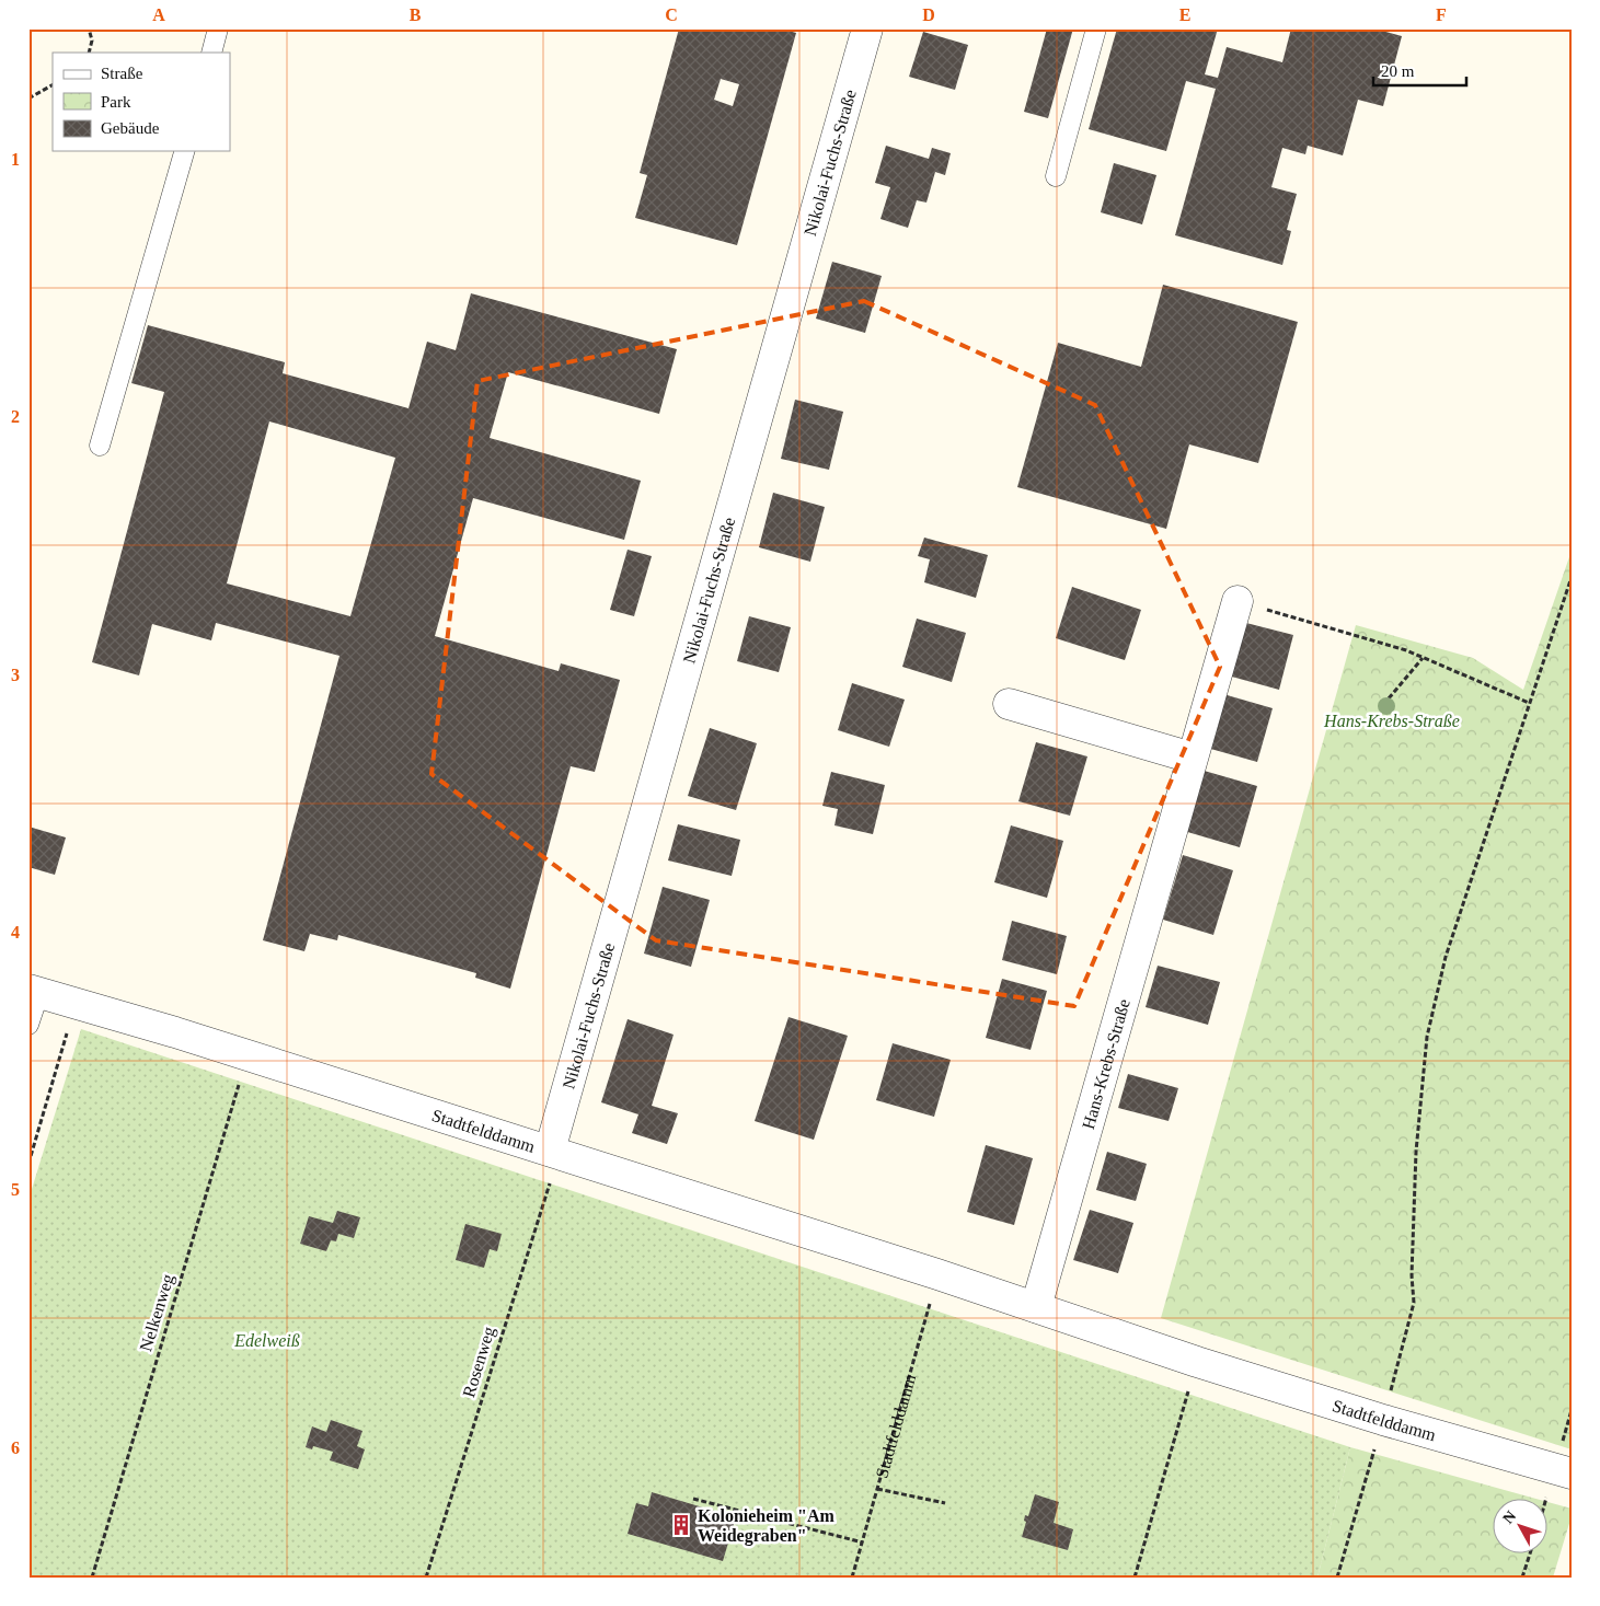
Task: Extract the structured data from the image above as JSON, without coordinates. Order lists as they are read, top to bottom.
{
  "streets": {
    "street": ["Nikolai-Fuchs-Straße", "Hans-Krebs-Straße", "Stadtfelddamm"],
    "path": ["Nelkenweg", "Rosenweg"]
  },
  "crossings": [
    ["Nikolai-Fuchs-Straße", "Stadtfelddamm"],
    ["Nikolai-Fuchs-Straße", "Rosenweg"],
    ["Hans-Krebs-Straße", "Stadtfelddamm"],
    ["Stadtfelddamm", "Nelkenweg"],
    ["Stadtfelddamm", "Rosenweg"]
  ],
  "parks": ["Hans-Krebs-Straße", "Edelweiß"],
  "places": {
    "building": ["Kolonieheim \"Am Weidegraben\""]
  },
  "legend": ["Straße", "Park", "Gebäude"],
  "scale_bar": "20 m",
  "north": "top left",
  "grid": {
    "columns": [
      "A",
      "B",
      "C",
      "D",
      "E",
      "F"
    ],
    "rows": [
      "1",
      "2",
      "3",
      "4",
      "5",
      "6"
    ]
  }
}
